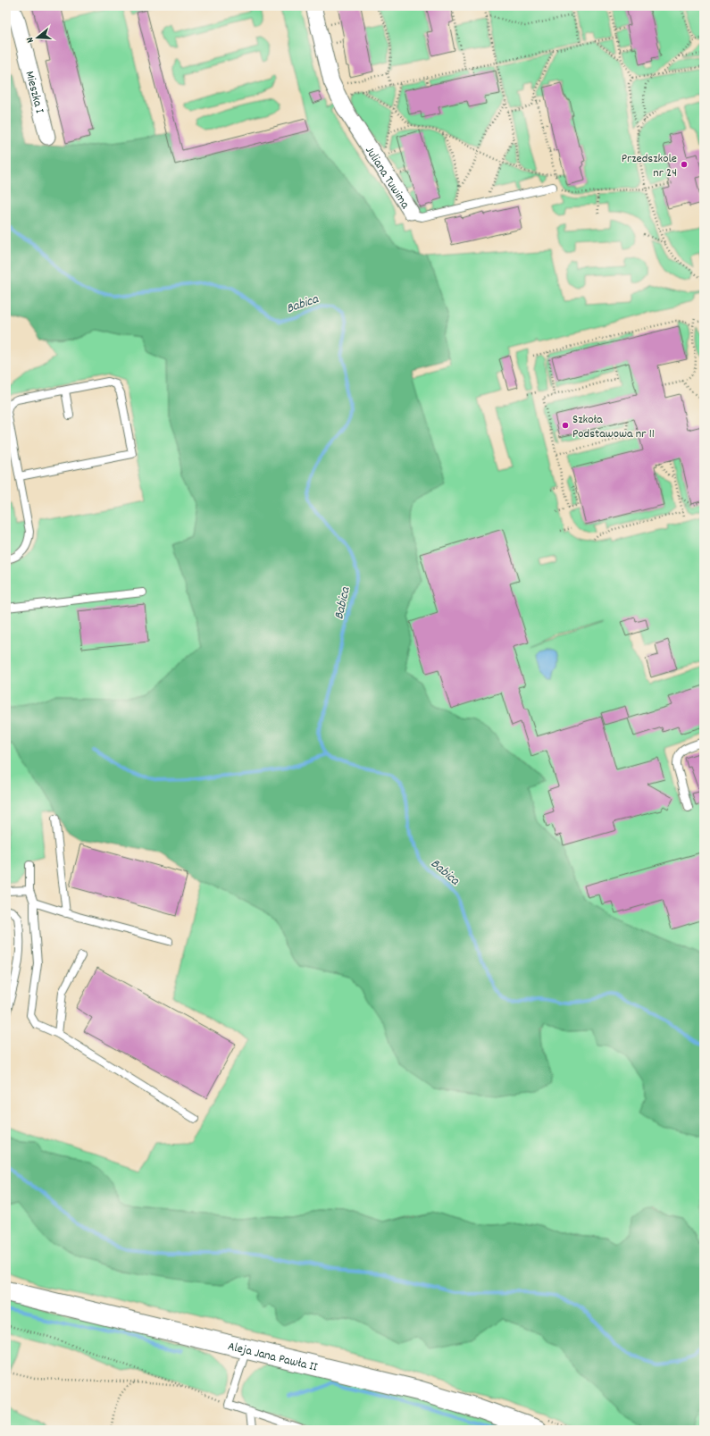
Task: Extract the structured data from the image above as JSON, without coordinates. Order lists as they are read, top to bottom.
{
  "streets": {
    "street": ["Mieszka I", "Juliana Tuwima", "Aleja Jana Pawła II"]
  },
  "water": ["Babica"],
  "places": ["Przedszkole nr 24", "Szkoła Podstawowa nr 11"],
  "north": "left"
}
